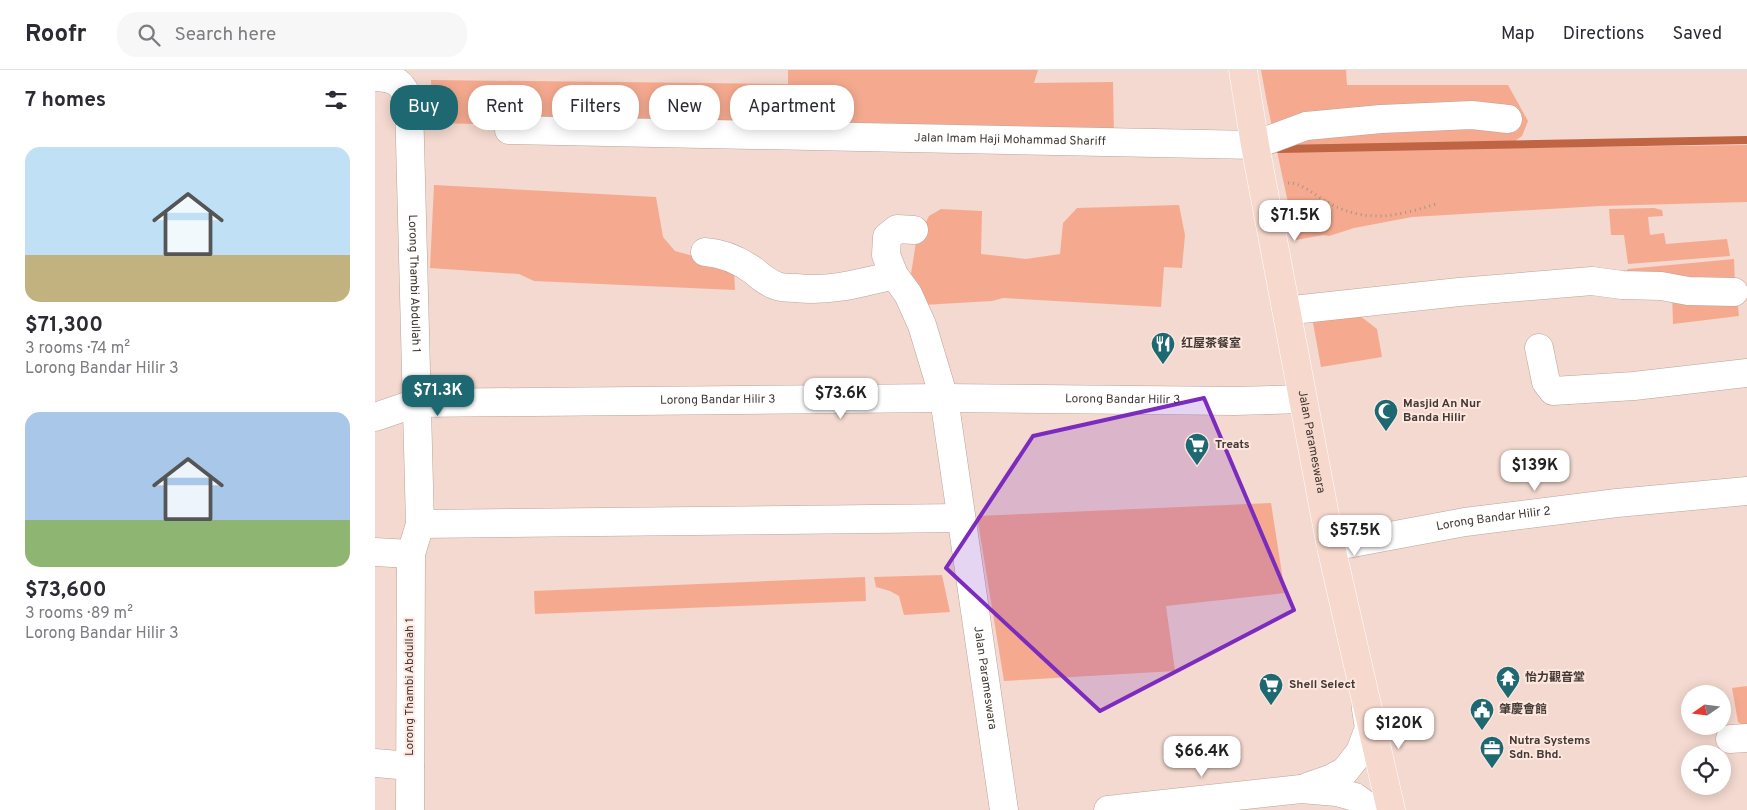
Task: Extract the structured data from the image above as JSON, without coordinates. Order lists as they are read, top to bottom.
{
  "streets": {
    "main road": ["Jalan Parameswara"],
    "street": [
      "Jalan Imam Haji Mohammad Shariff",
      "Lorong Thambi Abdullah 1",
      "Lorong Bandar Hilir 3",
      "Lorong Bandar Hilir 2"
    ]
  },
  "crossings": [
    ["Jalan Imam Haji Mohammad Shariff", "Jalan Parameswara"],
    ["Lorong Thambi Abdullah 1", "Lorong Bandar Hilir 3"],
    ["Lorong Bandar Hilir 3", "Jalan Parameswara"],
    ["Jalan Parameswara", "Lorong Bandar Hilir 2"]
  ],
  "places": {
    "restaurant": ["红屋茶餐室"],
    "mosque": ["Masjid An Nur Banda Hilir"],
    "supermarket": ["Treats", "Shell Select"],
    "temple": ["怡力觀音堂"],
    "public building": ["肇慶會館"],
    "office": ["Nutra Systems Sdn. Bhd."]
  },
  "north": "left",
  "page": {
    "header": "Roofr",
    "search": "Search here",
    "nav": ["Map", "Directions", "Saved"],
    "heading": "7 homes",
    "chip": [
      "Buy",
      "Rent",
      "Filters",
      "New",
      "Apartment"
    ],
    "list": [
      {
        "name": "$71,300",
        "note": "3 rooms · 74 m² · Lorong Bandar Hilir 3"
      },
      {
        "name": "$73,600",
        "note": "3 rooms · 89 m² · Lorong Bandar Hilir 3"
      }
    ],
    "price": [
      "$71.5K",
      "$71.3K",
      "$73.6K",
      "$139K",
      "$57.5K",
      "$120K",
      "$66.4K"
    ]
  }
}
